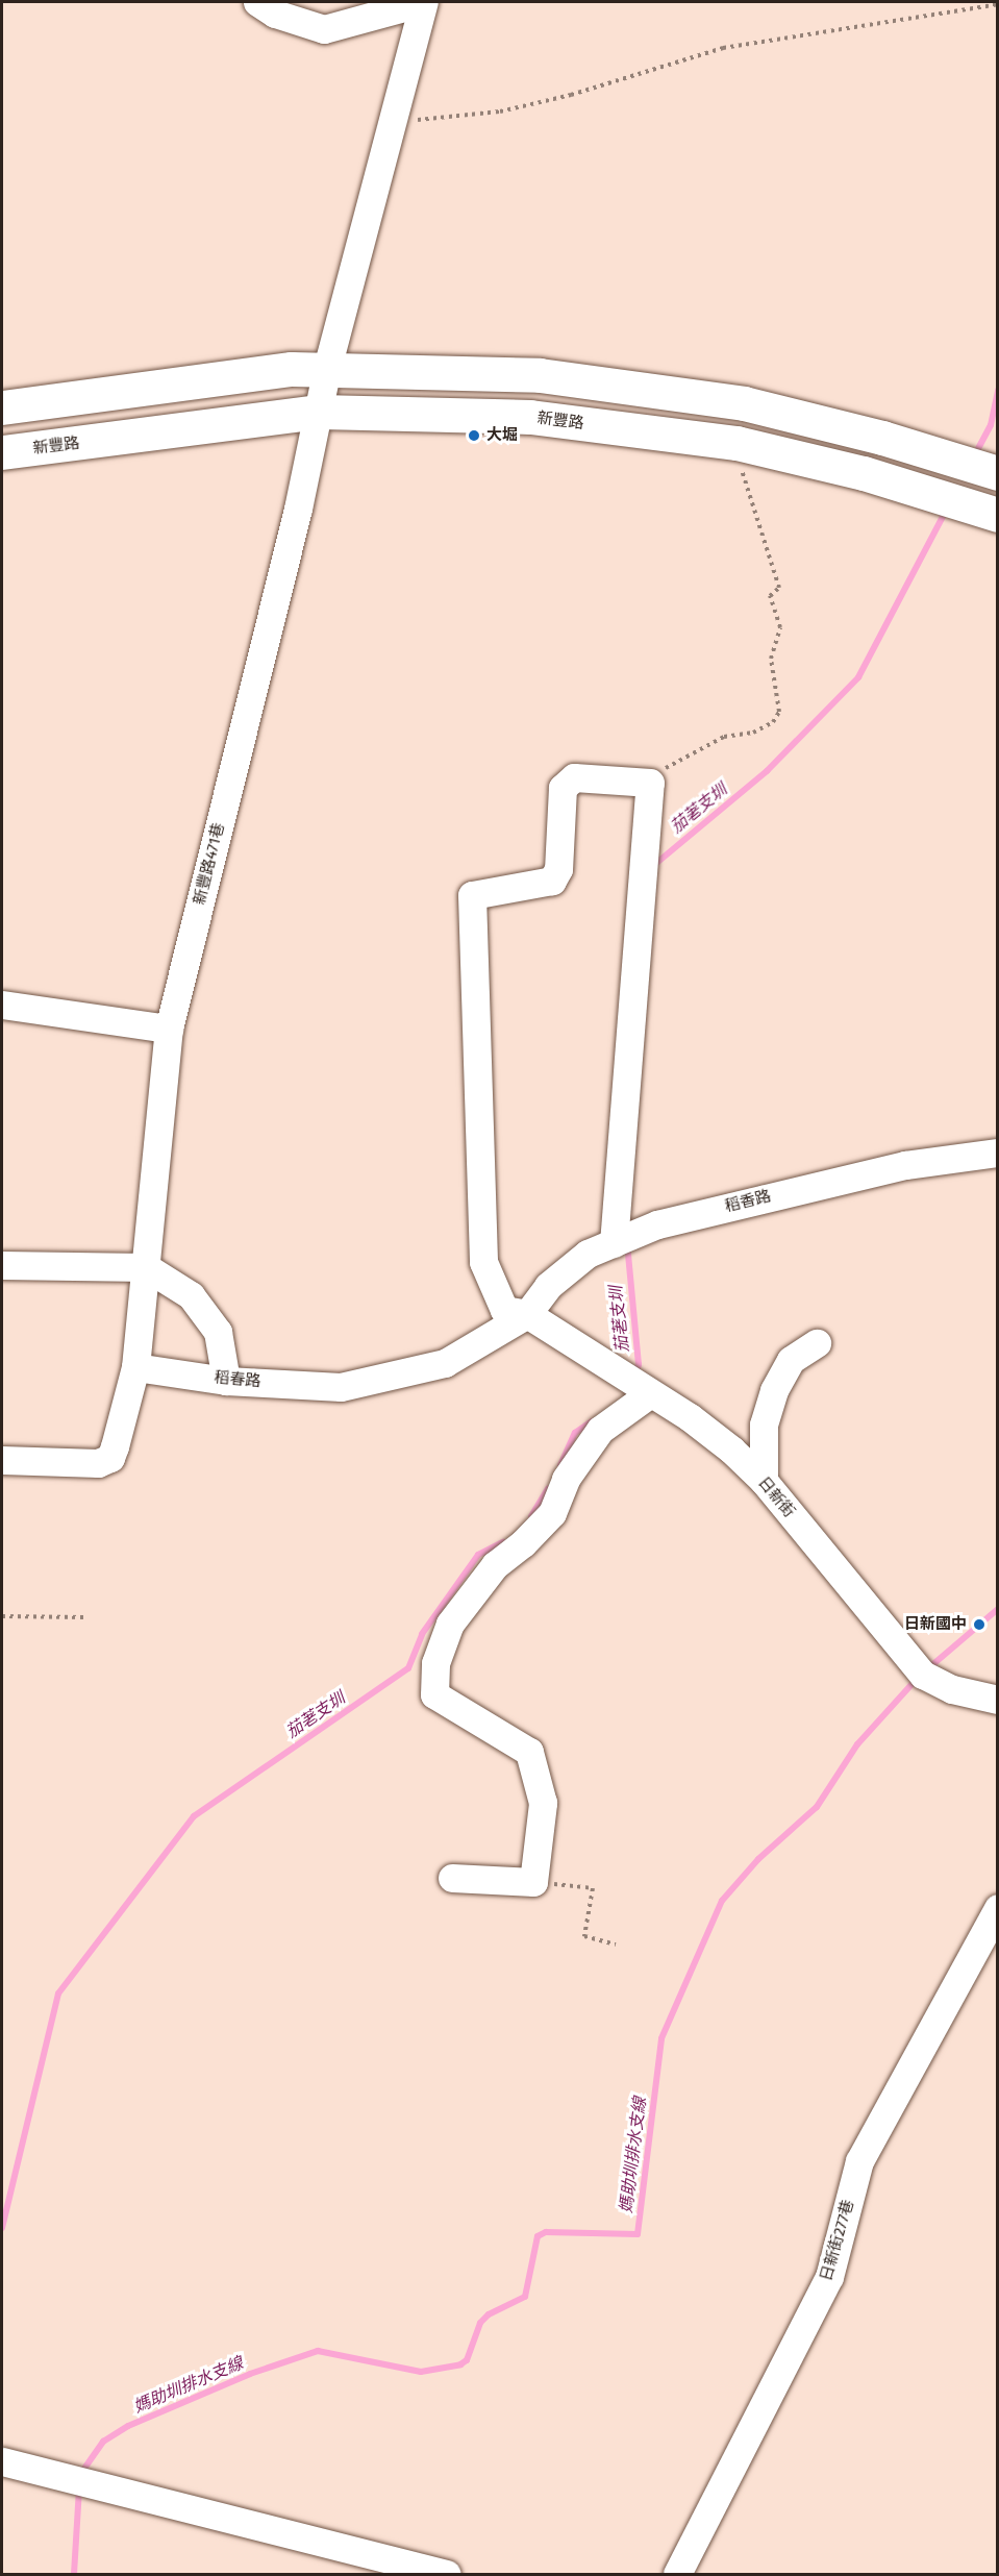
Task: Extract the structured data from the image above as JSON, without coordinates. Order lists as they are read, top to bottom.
{
  "streets": {
    "main road": ["新豐路"],
    "street": [
      "新豐路471巷",
      "稻香路",
      "稻春路",
      "日新街",
      "日新街277巷"
    ]
  },
  "crossings": [
    ["新豐路", "新豐路471巷"],
    ["新豐路471巷", "稻春路"],
    ["稻香路", "稻春路"],
    ["稻香路", "日新街"],
    ["稻春路", "日新街"]
  ],
  "water": ["茄荖支圳", "媽助圳排水支線"],
  "places": ["大堀", "日新國中"]
}
